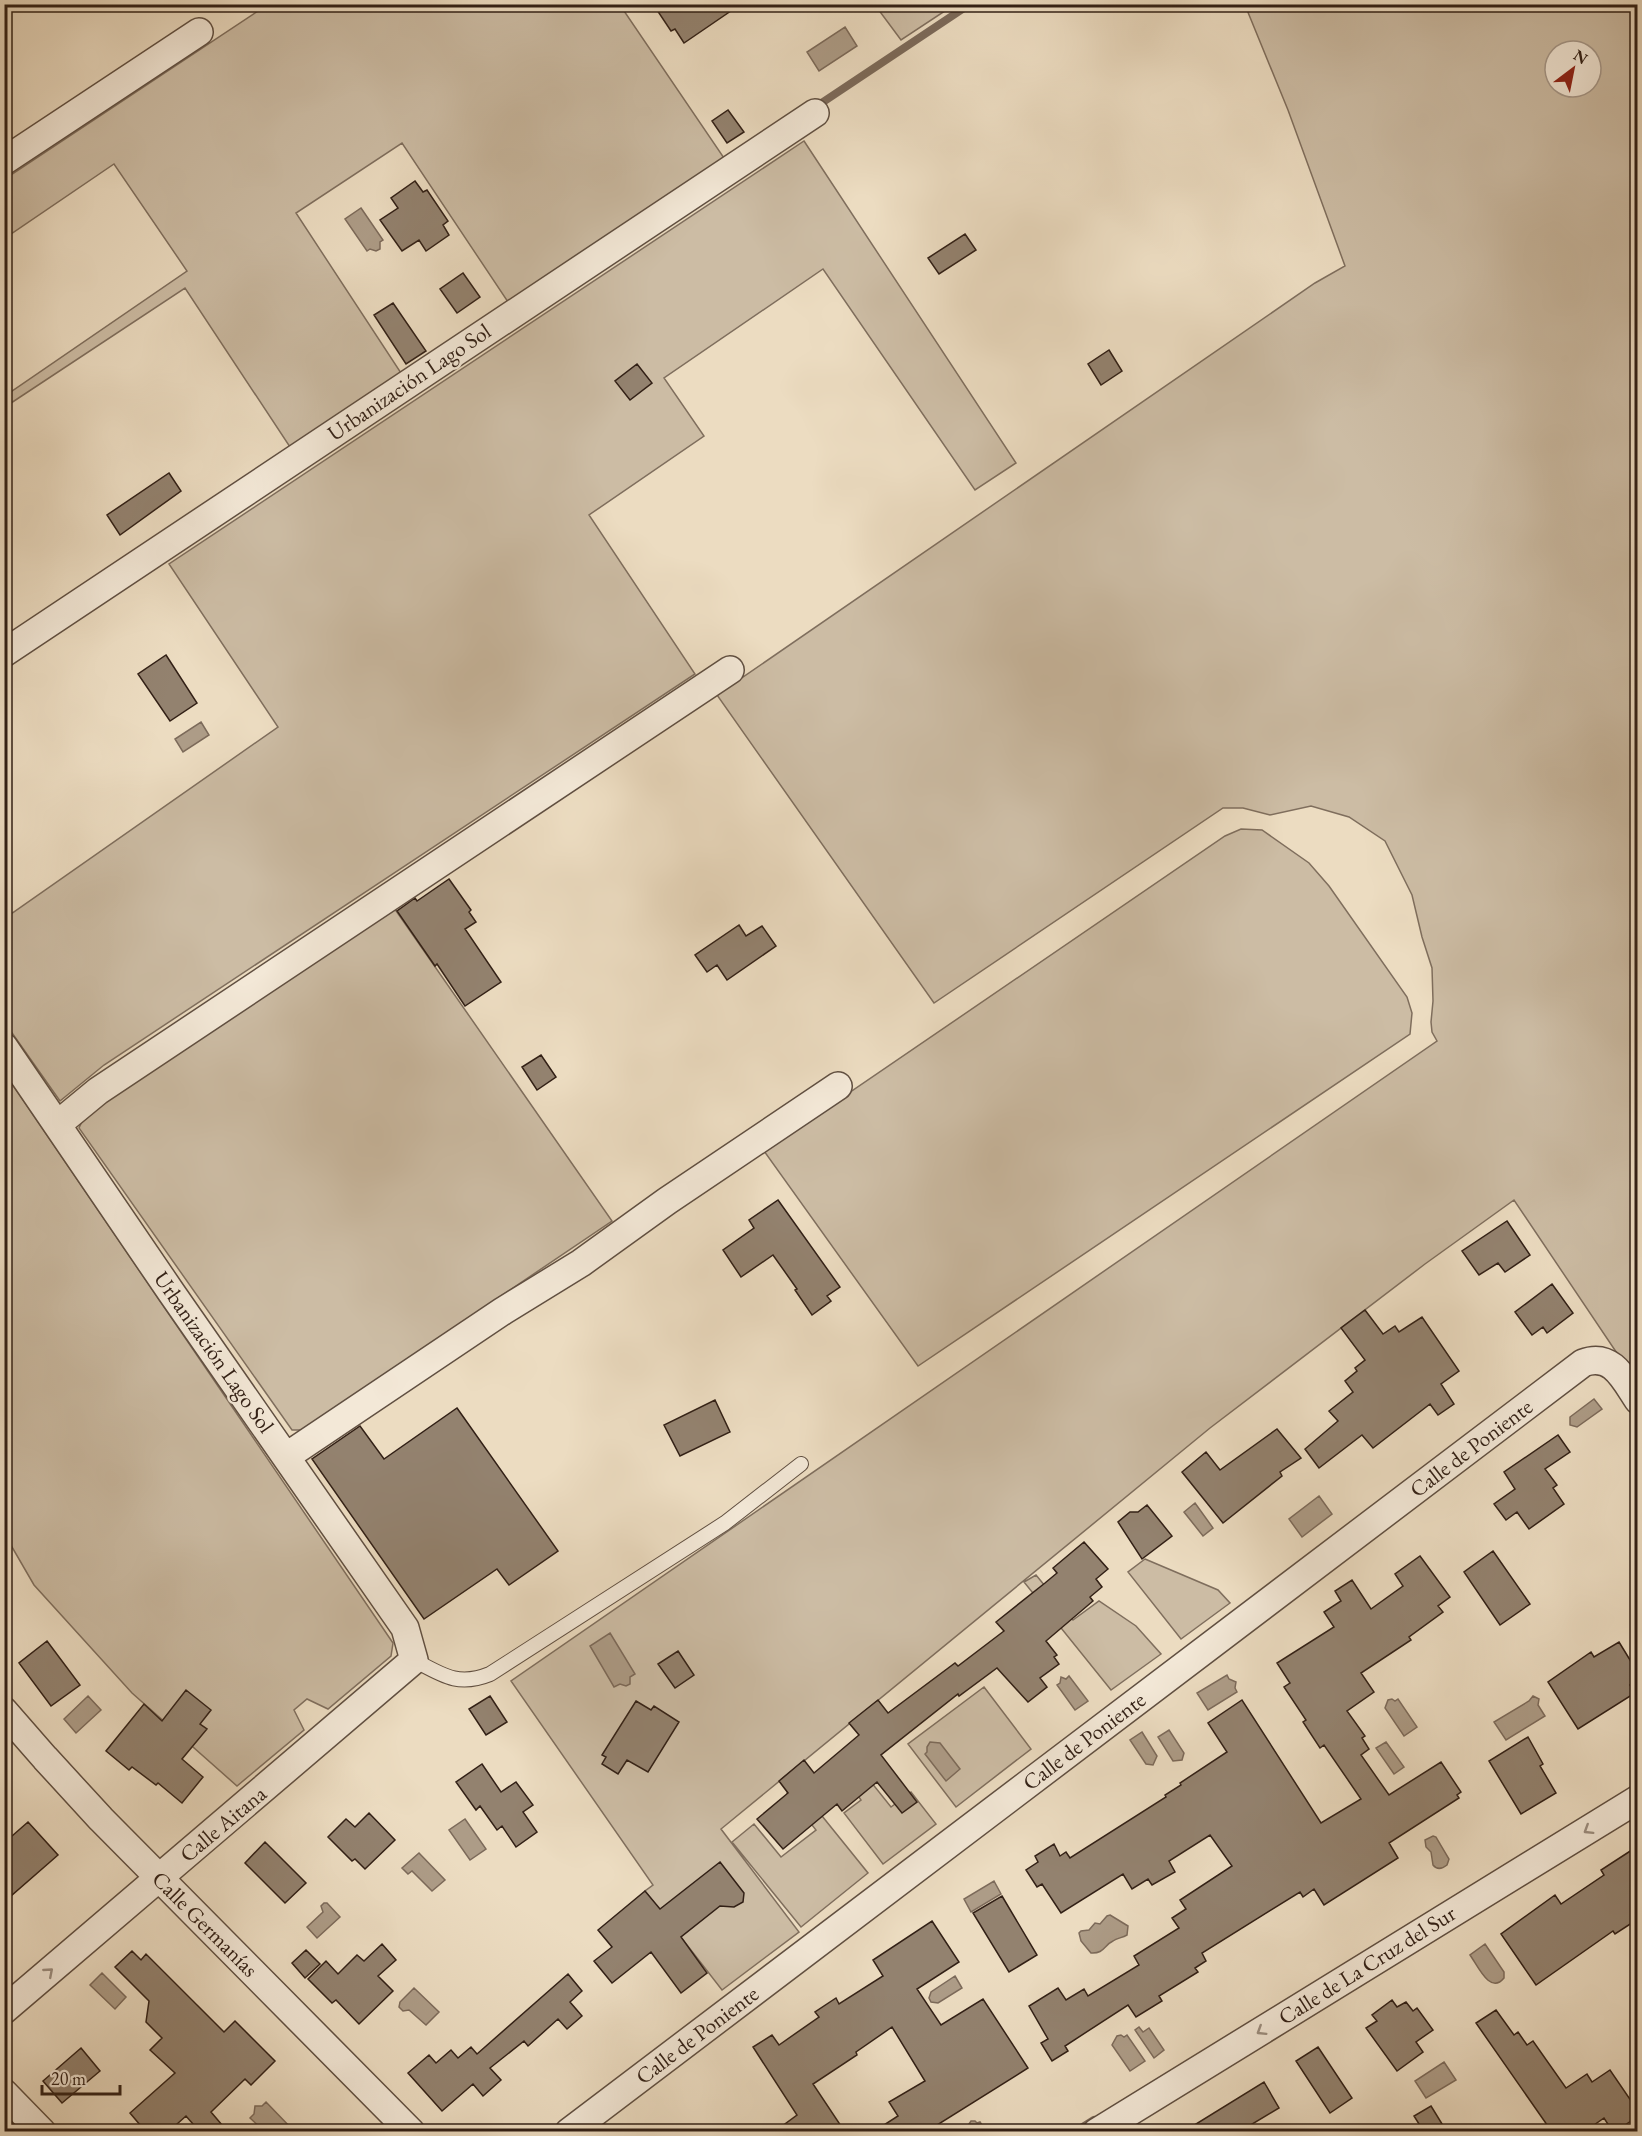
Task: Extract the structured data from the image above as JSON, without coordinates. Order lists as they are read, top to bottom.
{
  "streets": {
    "street": [
      "Urbanización Lago Sol",
      "Calle de Poniente",
      "Calle Aitana",
      "Calle Germanías",
      "Calle de La Cruz del Sur"
    ]
  },
  "crossings": [
    ["Urbanización Lago Sol", "Calle Aitana"],
    ["Calle Aitana", "Calle Germanías"]
  ],
  "one_way": ["Calle Aitana", "Calle de La Cruz del Sur"],
  "scale_bar": "20 m",
  "north": "top right"
}
